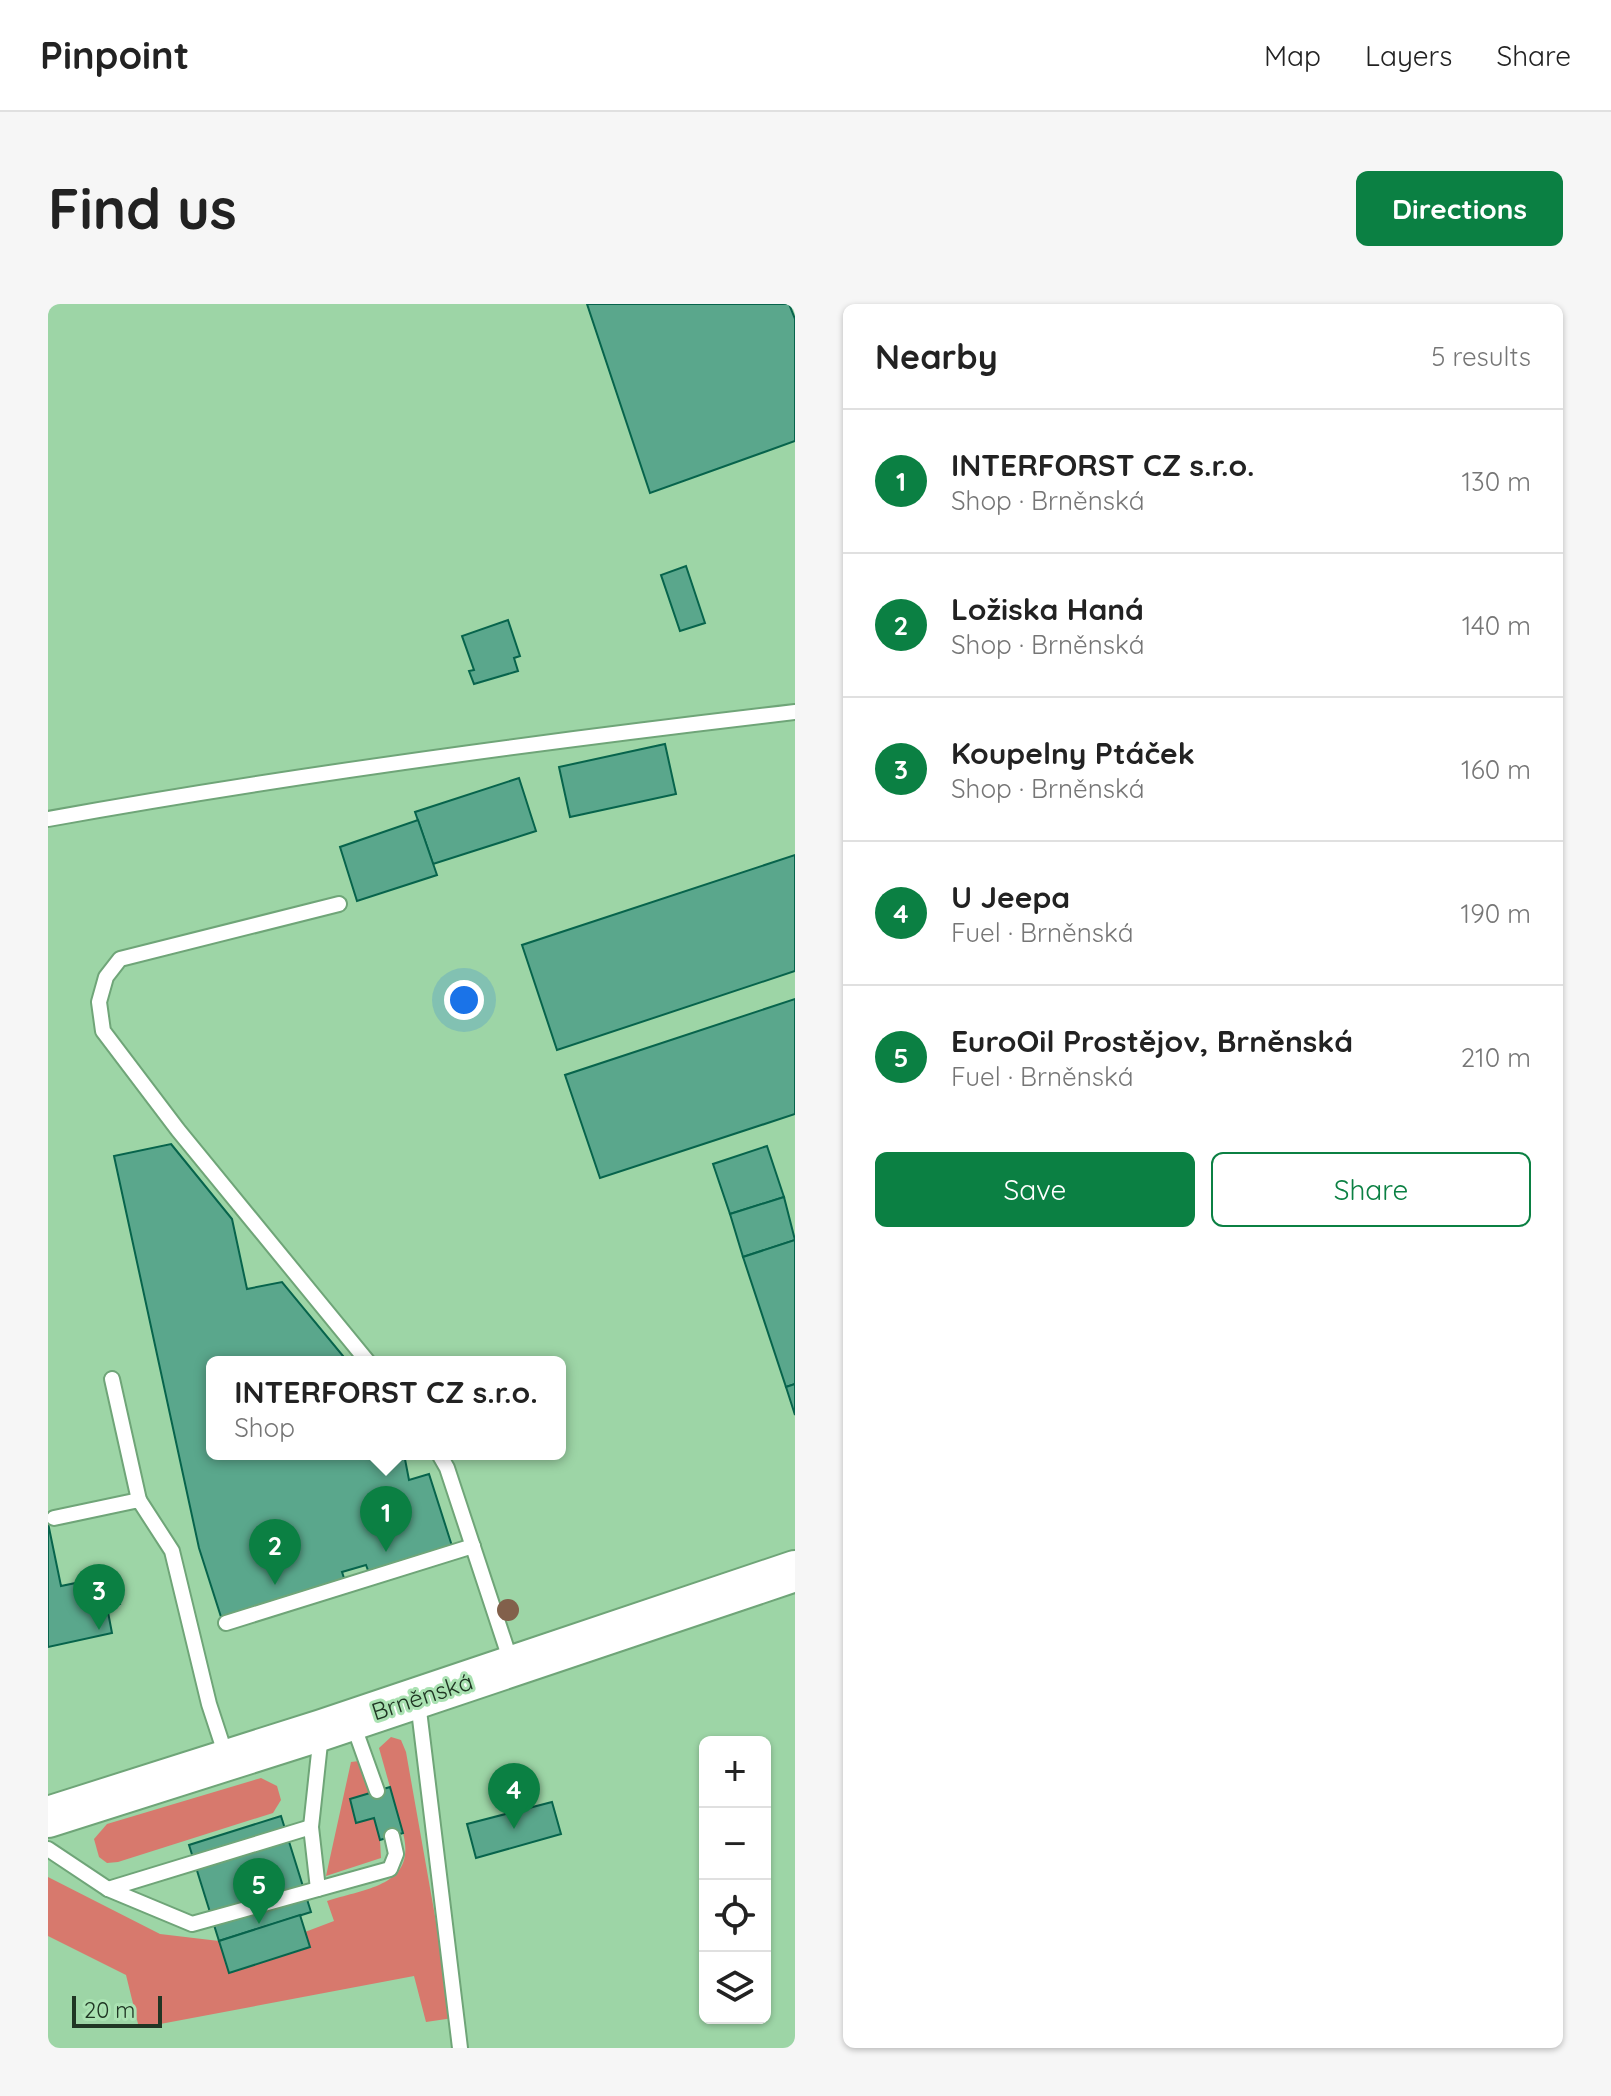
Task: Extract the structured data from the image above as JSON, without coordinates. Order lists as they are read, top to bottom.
{
  "streets": {
    "main road": ["Brněnská"]
  },
  "scale_bar": "20 m",
  "page": {
    "header": "Pinpoint",
    "nav": ["Map", "Layers", "Share"],
    "buttons": [
      "Directions",
      ["Save", "Share"]
    ],
    "title": "Find us",
    "heading": ["Nearby", "5 results"],
    "list": [
      {
        "mark": "1",
        "name": "INTERFORST CZ s.r.o.",
        "note": "Shop · Brněnská",
        "value": "130 m"
      },
      {
        "mark": "2",
        "name": "Ložiska Haná",
        "note": "Shop · Brněnská",
        "value": "140 m"
      },
      {
        "mark": "3",
        "name": "Koupelny Ptáček",
        "note": "Shop · Brněnská",
        "value": "160 m"
      },
      {
        "mark": "4",
        "name": "U Jeepa",
        "note": "Fuel · Brněnská",
        "value": "190 m"
      },
      {
        "mark": "5",
        "name": "EuroOil Prostějov, Brněnská",
        "note": "Fuel · Brněnská",
        "value": "210 m"
      }
    ],
    "popup": ["INTERFORST CZ s.r.o.", "Shop"],
    "pins": [
      "1",
      "2",
      "3",
      "4",
      "5"
    ],
    "map_buttons": ["+", "−"],
    "scale": "20 m"
  }
}
